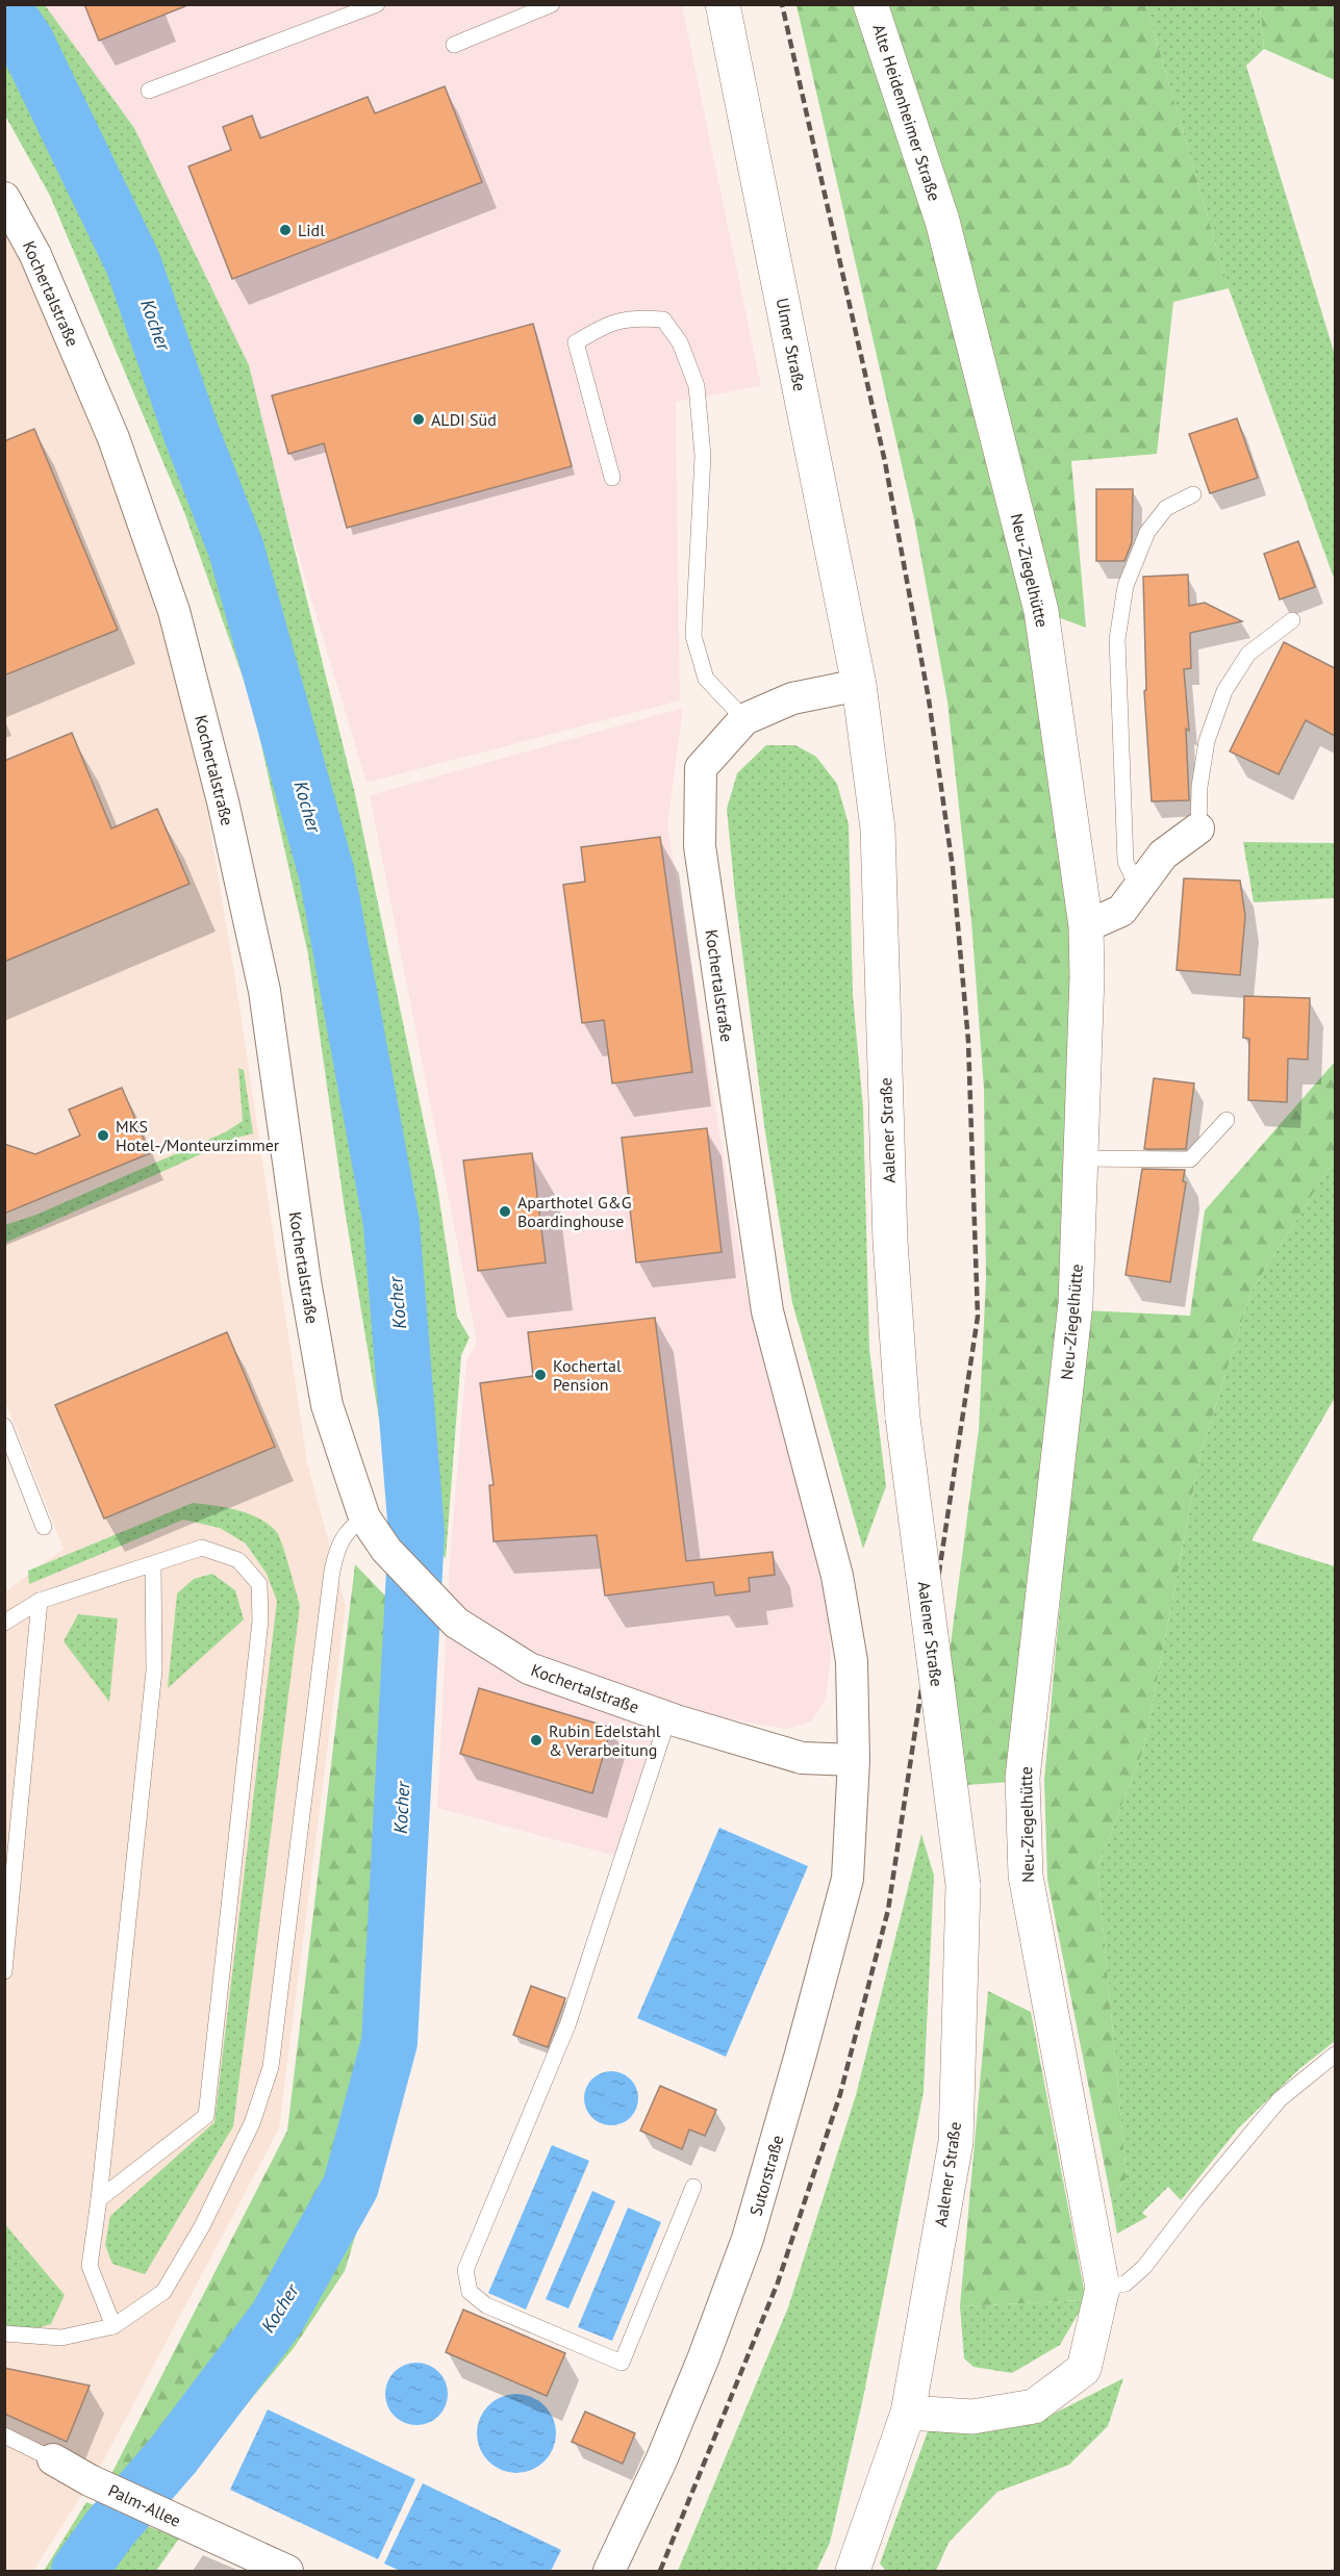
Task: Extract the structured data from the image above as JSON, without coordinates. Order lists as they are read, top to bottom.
{
  "streets": {
    "street": [
      "Alte Heidenheimer Straße",
      "Kochertalstraße",
      "Ulmer Straße",
      "Neu-Ziegelhütte",
      "Aalener Straße",
      "Sutorstraße",
      "Palm-Allee"
    ]
  },
  "crossings": [
    ["Alte Heidenheimer Straße", "Neu-Ziegelhütte"],
    ["Kochertalstraße", "Ulmer Straße"],
    ["Kochertalstraße", "Aalener Straße"],
    ["Kochertalstraße", "Sutorstraße"],
    ["Ulmer Straße", "Aalener Straße"],
    ["Neu-Ziegelhütte", "Aalener Straße"]
  ],
  "water": ["Kocher"],
  "places": [
    "Lidl",
    "ALDI Süd",
    "MKS Hotel-/Monteurzimmer",
    "Aparthotel G&G Boardinghouse",
    "Kochertal Pension",
    "Rubin Edelstahl & Verarbeitung"
  ]
}
